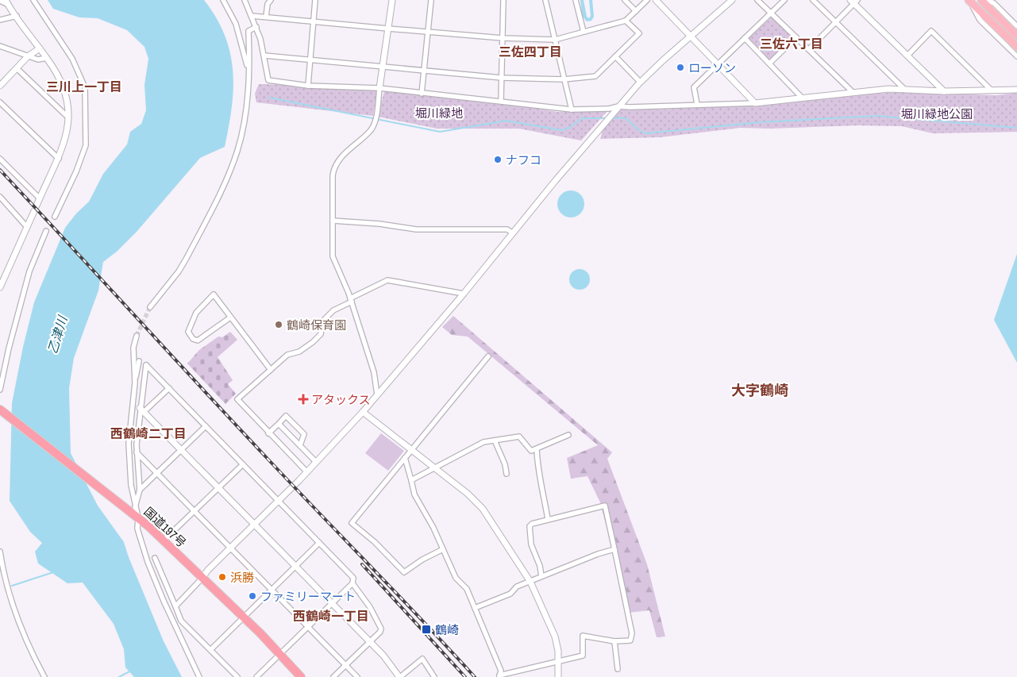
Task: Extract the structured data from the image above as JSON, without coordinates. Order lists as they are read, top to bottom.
{
  "streets": {
    "highway": ["国道197号"]
  },
  "districts": [
    "三佐六丁目",
    "三佐四丁目",
    "三川上一丁目",
    "大字鶴崎",
    "西鶴崎二丁目",
    "西鶴崎一丁目"
  ],
  "water": ["乙津川"],
  "parks": ["堀川緑地", "堀川緑地公園"],
  "places": {
    "other": [
      "ローソン",
      "ナフコ",
      "鶴崎保育園",
      "浜勝",
      "ファミリーマート"
    ],
    "health": ["アタックス"],
    "transit": ["鶴崎"]
  }
}
